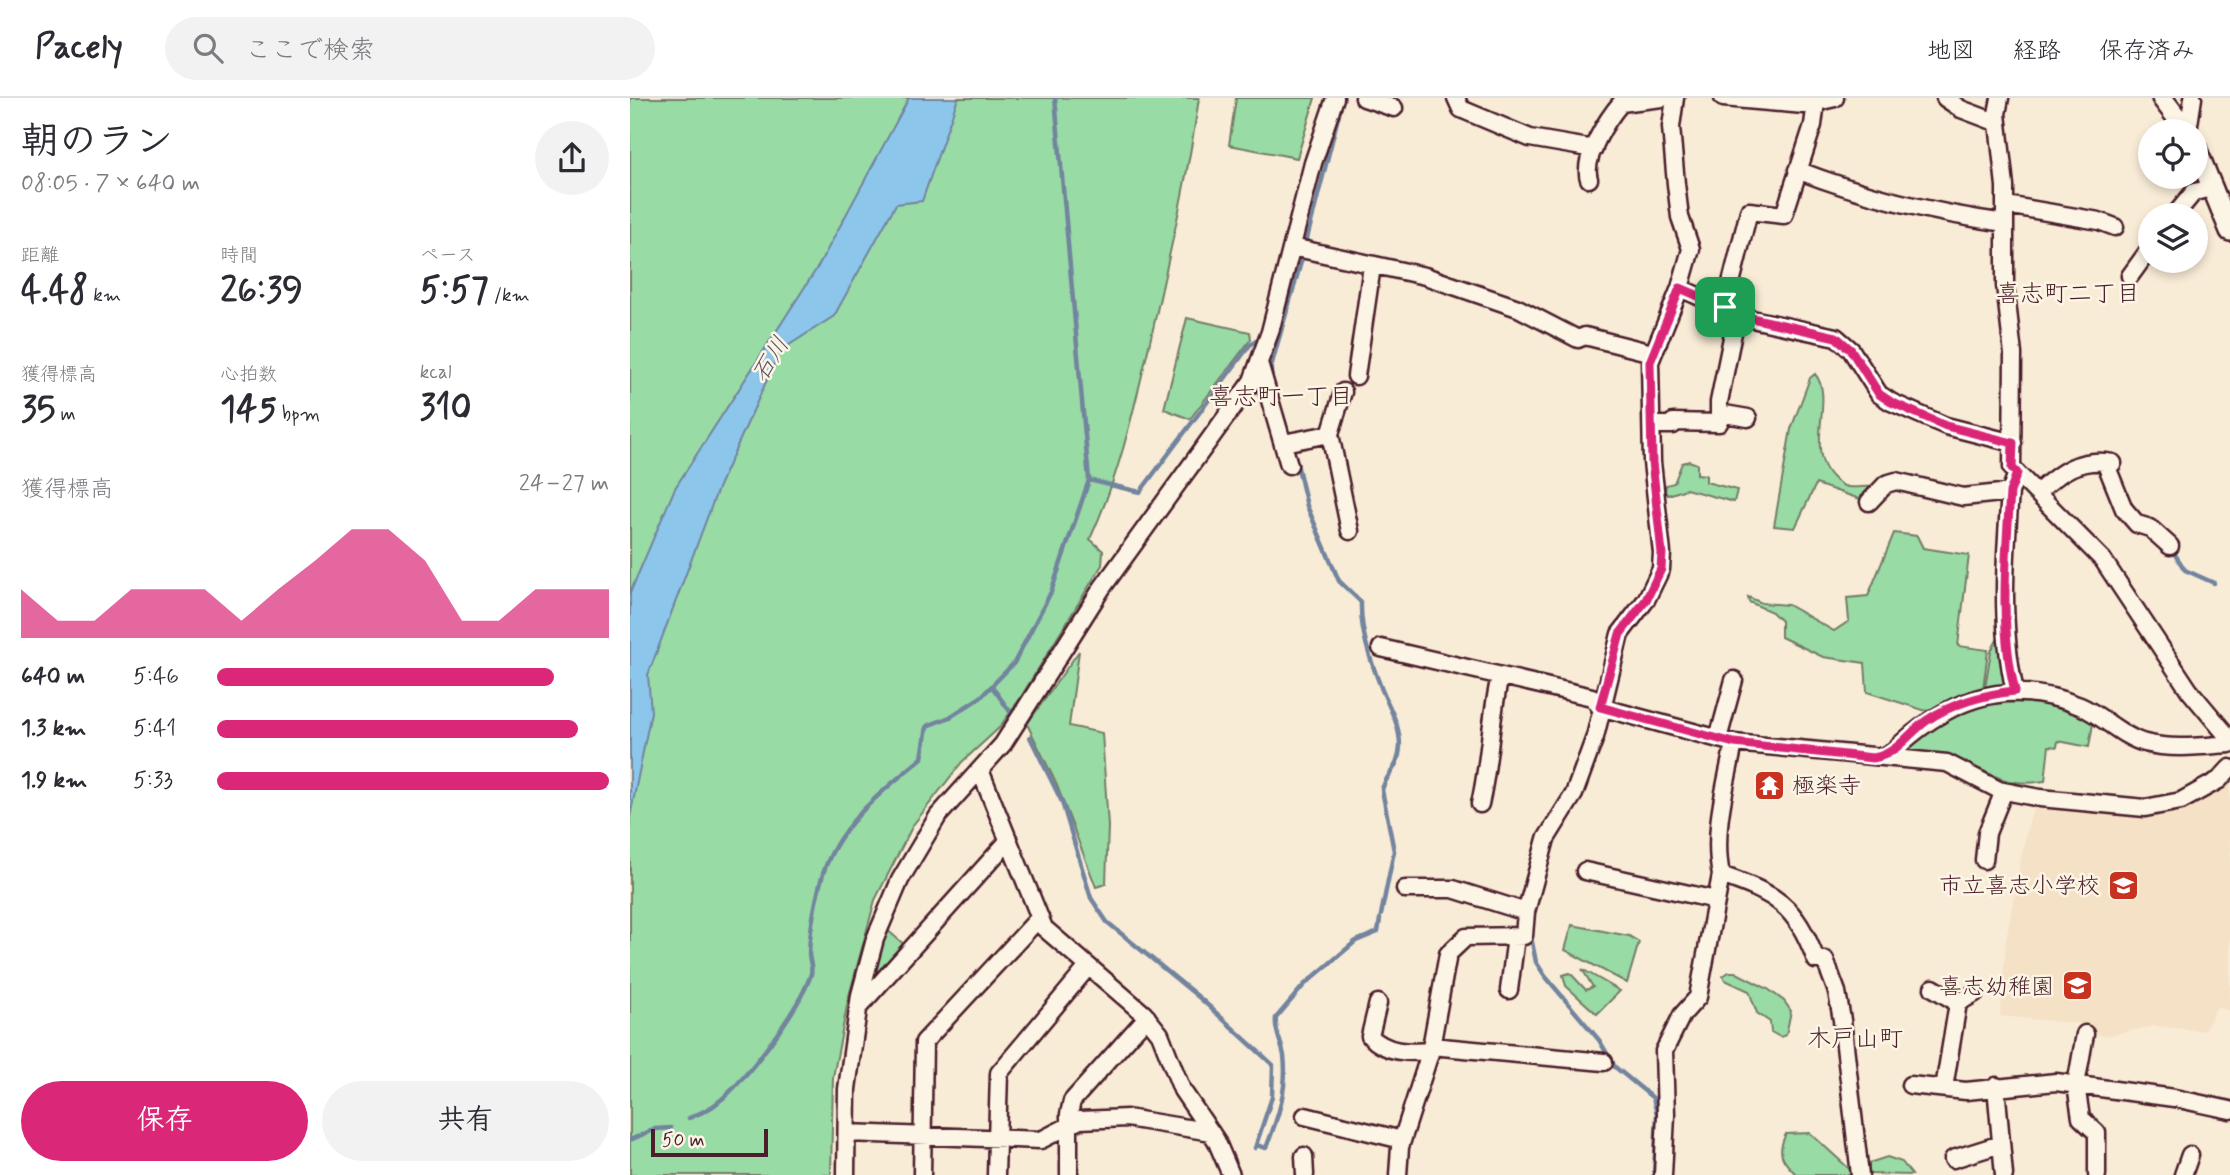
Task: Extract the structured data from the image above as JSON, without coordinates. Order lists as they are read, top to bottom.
{
  "districts": ["喜志町二丁目", "喜志町一丁目", "木戸山町"],
  "water": ["石川"],
  "places": {
    "temple": ["極楽寺"],
    "school or university": ["市立喜志小学校", "喜志幼稚園"]
  },
  "scale_bar": "50 m",
  "page": {
    "header": "Pacely",
    "search": "ここで検索",
    "nav": ["地図", "経路", "保存済み"],
    "heading": ["朝のラン", "08:05 · 7 × 640 m"],
    "stats": [
      ["距離", "4.48 km"],
      ["時間", "26:39"],
      ["ペース", "5:57 /km"],
      ["獲得標高", "35 m"],
      ["心拍数", "145 bpm"],
      ["kcal", "310"]
    ],
    "chart": ["獲得標高", "24–27 m"],
    "list": [
      {
        "name": "640 m",
        "note": "5:46"
      },
      {
        "name": "1.3 km",
        "note": "5:41"
      },
      {
        "name": "1.9 km",
        "note": "5:33"
      }
    ],
    "buttons": ["保存", "共有"],
    "scale": "50 m"
  }
}
